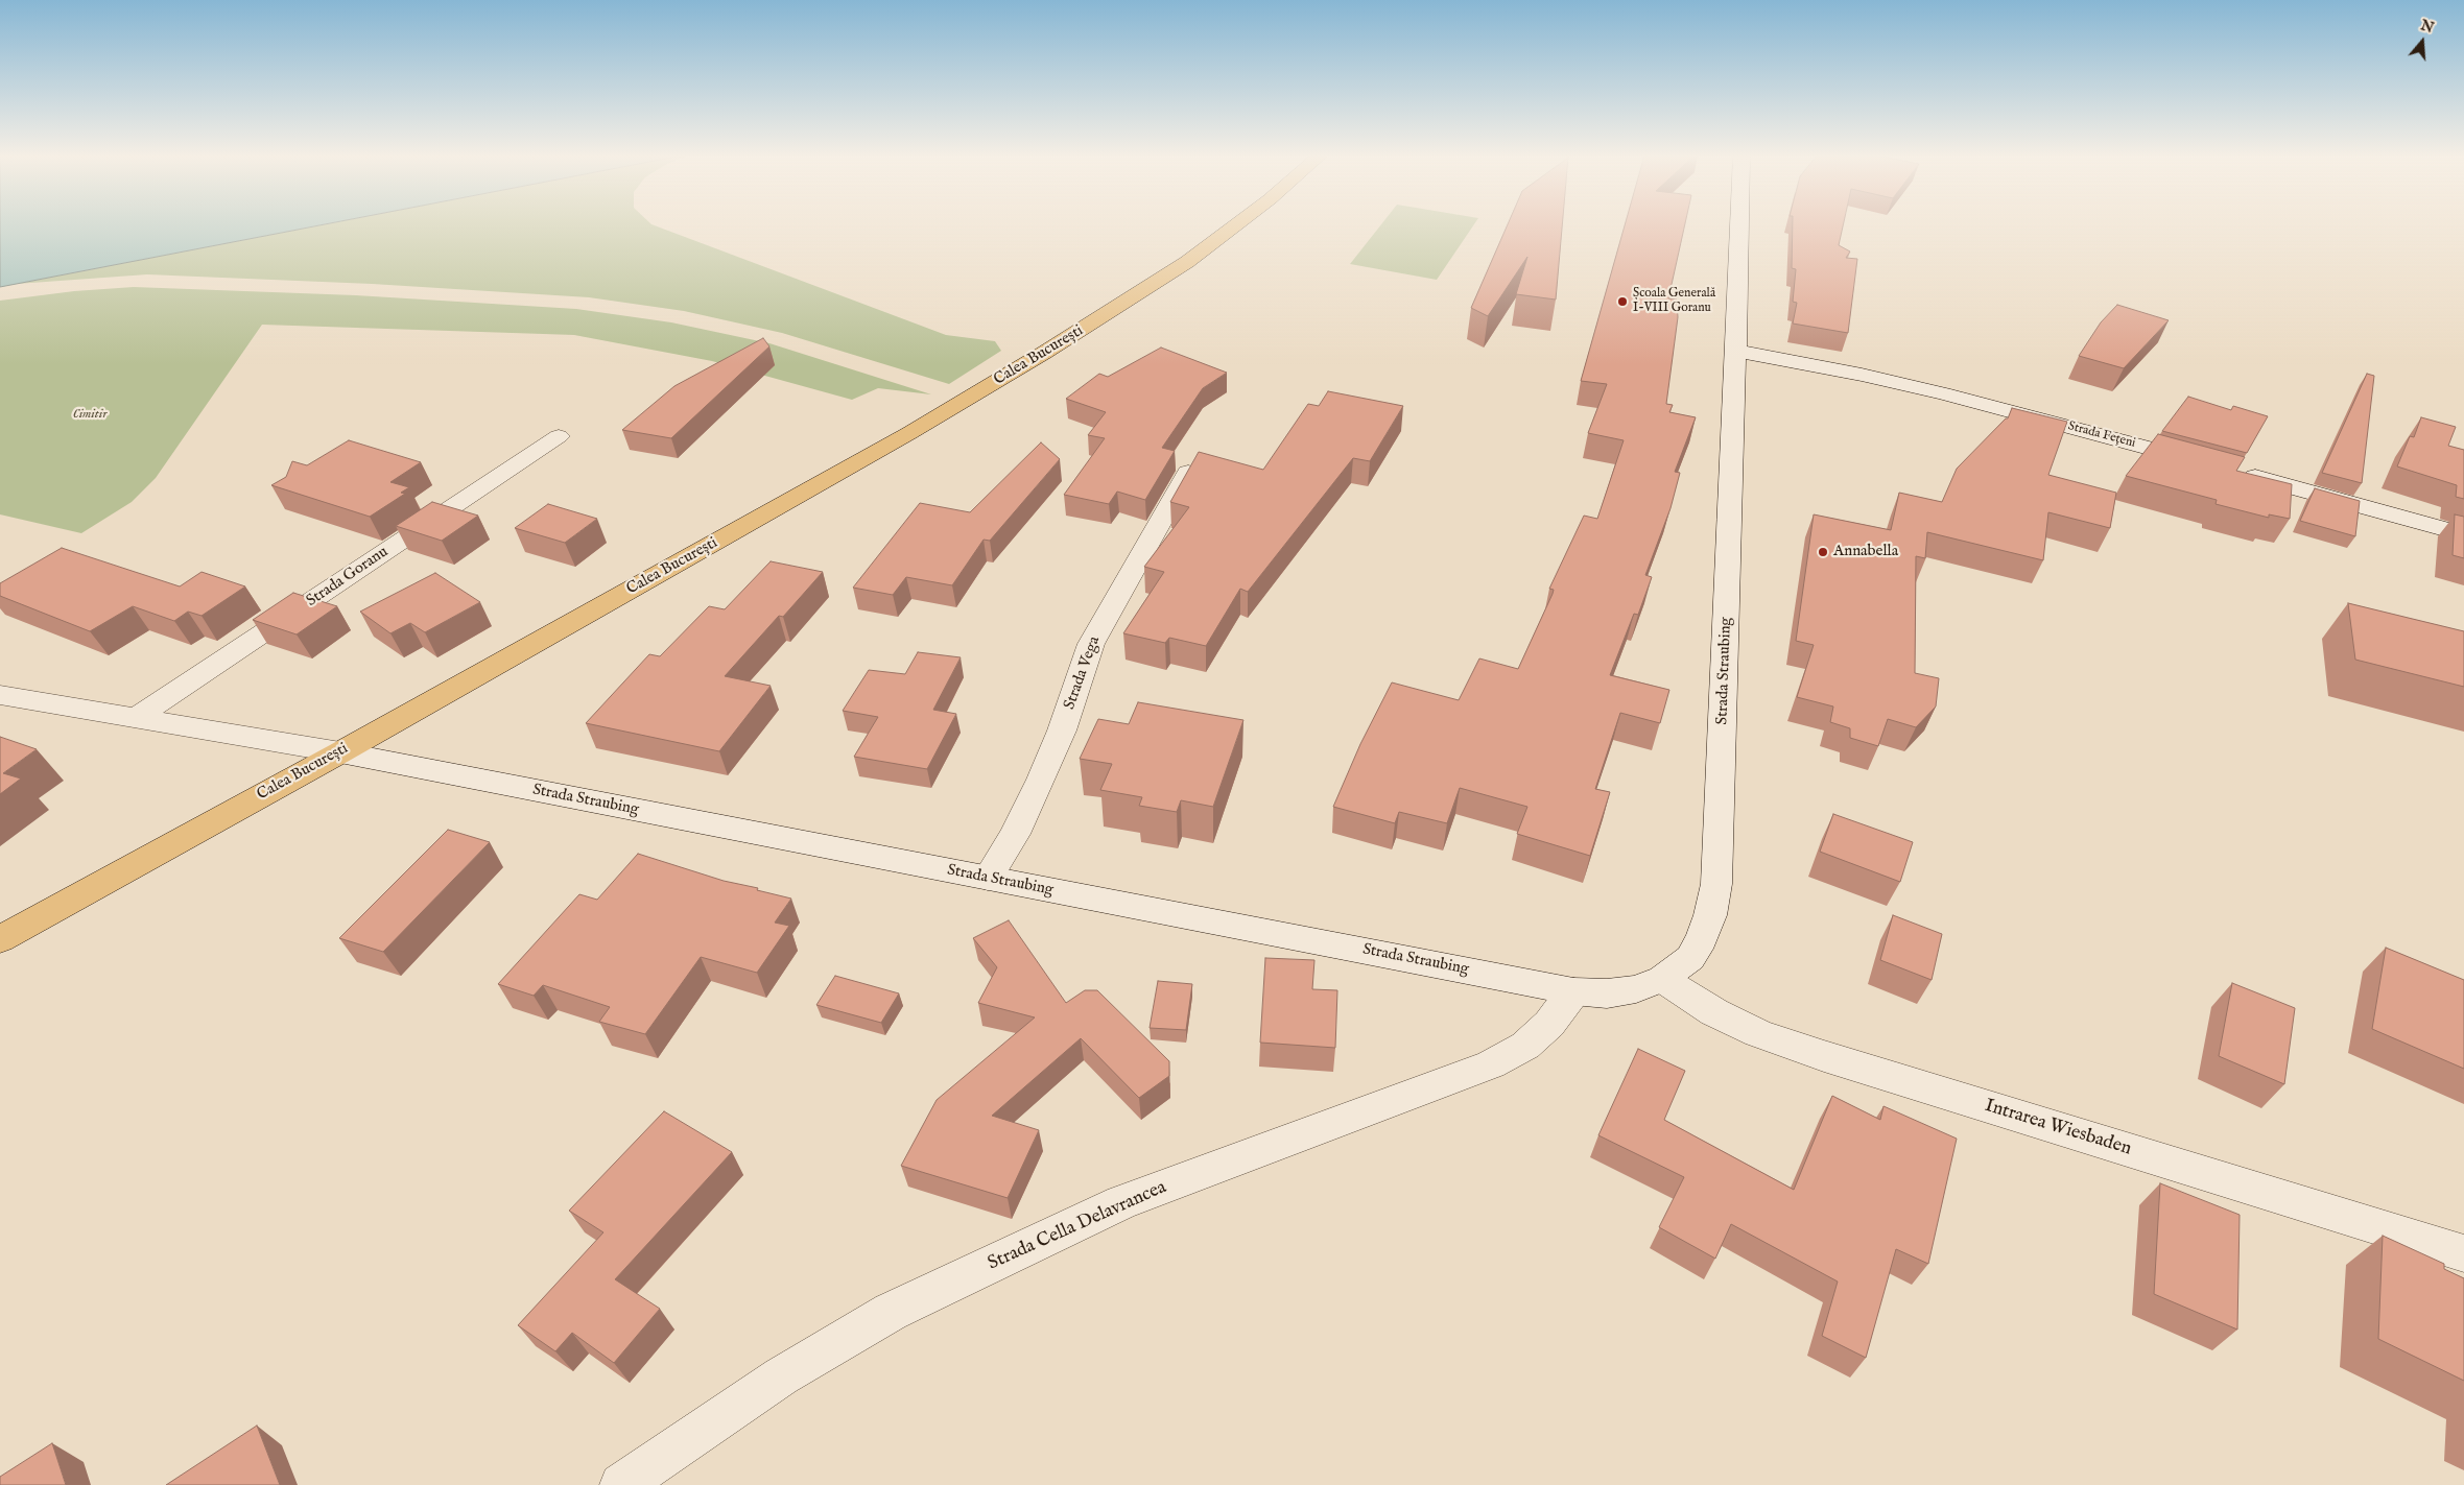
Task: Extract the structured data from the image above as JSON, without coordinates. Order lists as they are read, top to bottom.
{
  "streets": {
    "highway": ["Calea București"],
    "street": [
      "Strada Fețeni",
      "Strada Goranu",
      "Strada Straubing",
      "Strada Vega",
      "Intrarea Wiesbaden",
      "Strada Cella Delavrancea"
    ]
  },
  "crossings": [
    ["Calea București", "Strada Straubing"],
    ["Strada Fețeni", "Strada Straubing"],
    ["Strada Straubing", "Strada Vega"],
    ["Strada Straubing", "Intrarea Wiesbaden"],
    ["Strada Straubing", "Strada Cella Delavrancea"]
  ],
  "parks": ["Cimitir"],
  "places": ["Școala Generală I-VIII Goranu", "Annabella"],
  "north": "top"
}
